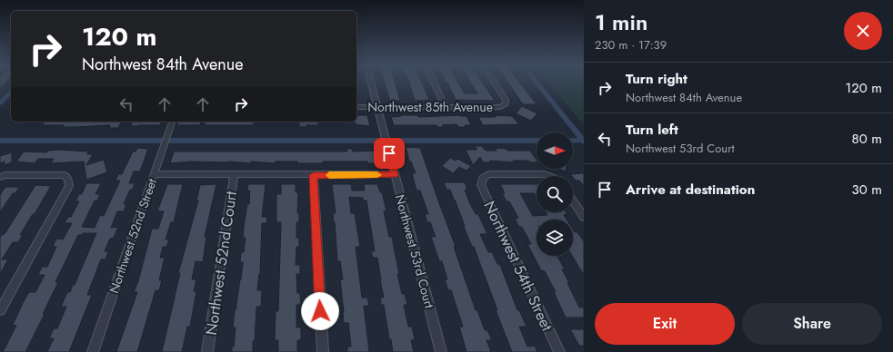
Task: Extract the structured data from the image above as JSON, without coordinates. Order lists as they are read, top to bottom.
{
  "streets": {
    "street": [
      "Northwest 85th Avenue",
      "Northwest 52nd Street",
      "Northwest 53rd Court",
      "Northwest 52nd Court",
      "Northwest 54th Street"
    ]
  },
  "crossings": [
    ["Northwest 85th Avenue", "Northwest 53rd Court"]
  ],
  "north": "right",
  "page": {
    "heading": ["1 min", "230 m · 17:39"],
    "turn": ["120 m", "Northwest 84th Avenue"],
    "list": [
      {
        "name": "Turn right",
        "note": "Northwest 84th Avenue",
        "value": "120 m"
      },
      {
        "name": "Turn left",
        "note": "Northwest 53rd Court",
        "value": "80 m"
      },
      {
        "name": "Arrive at destination",
        "value": "30 m"
      }
    ],
    "buttons": ["Exit", "Share"]
  }
}
